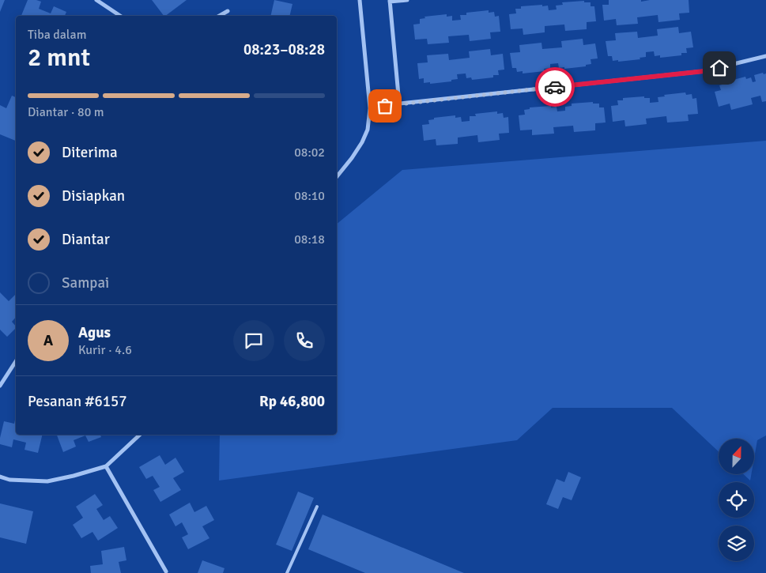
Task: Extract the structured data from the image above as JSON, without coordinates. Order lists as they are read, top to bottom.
{
  "north": "top",
  "page": {
    "heading": ["2 mnt", "Tiba dalam", "08:23–08:28"],
    "panel": [
      "Agus",
      "Kurir · 4.6",
      "Pesanan #6157",
      "Rp 46,800"
    ],
    "bar": "Diantar · 80 m",
    "list": [
      ["Diterima", "08:02"],
      ["Disiapkan", "08:10"],
      ["Diantar", "08:18"],
      "Sampai"
    ],
    "round": "A"
  }
}
